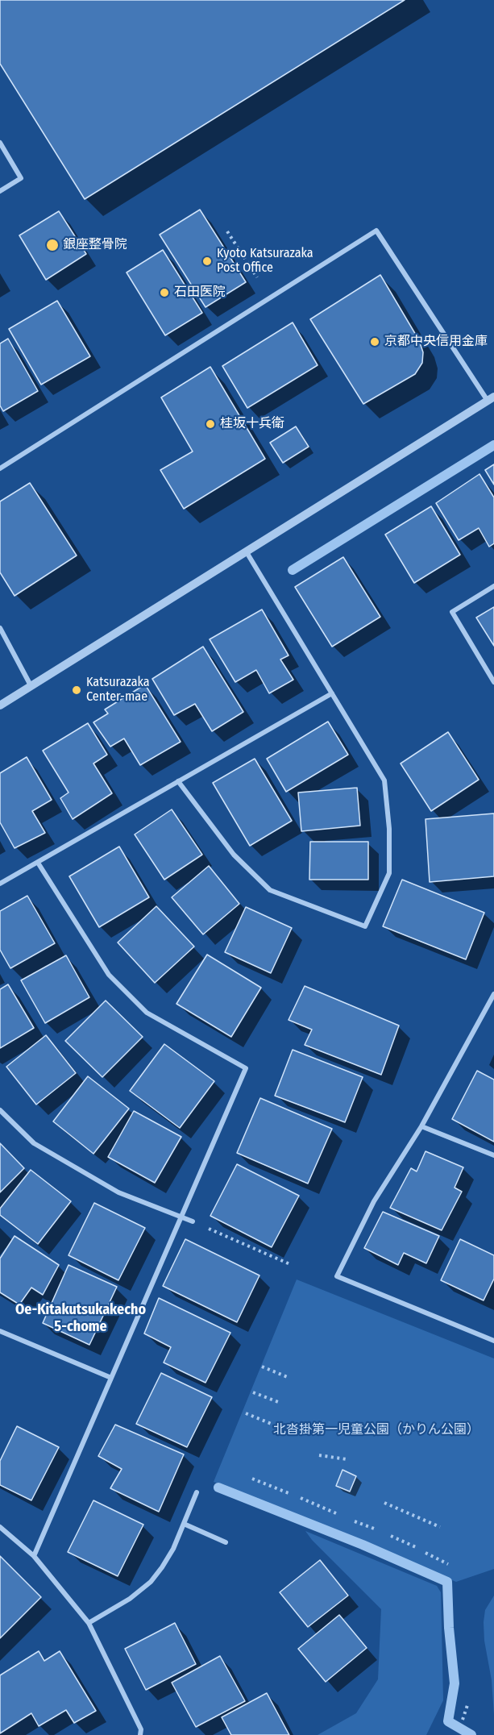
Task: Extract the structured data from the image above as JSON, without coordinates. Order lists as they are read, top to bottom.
{
  "districts": ["Oe-Kitakutsukakecho 5-chome"],
  "parks": ["北沓掛第一児童公園（かりん公園）"],
  "places": [
    "銀座整骨院",
    "Kyoto Katsurazaka Post Office",
    "石田医院",
    "京都中央信用金庫",
    "桂坂十兵衛",
    "Katsurazaka Center-mae"
  ]
}
